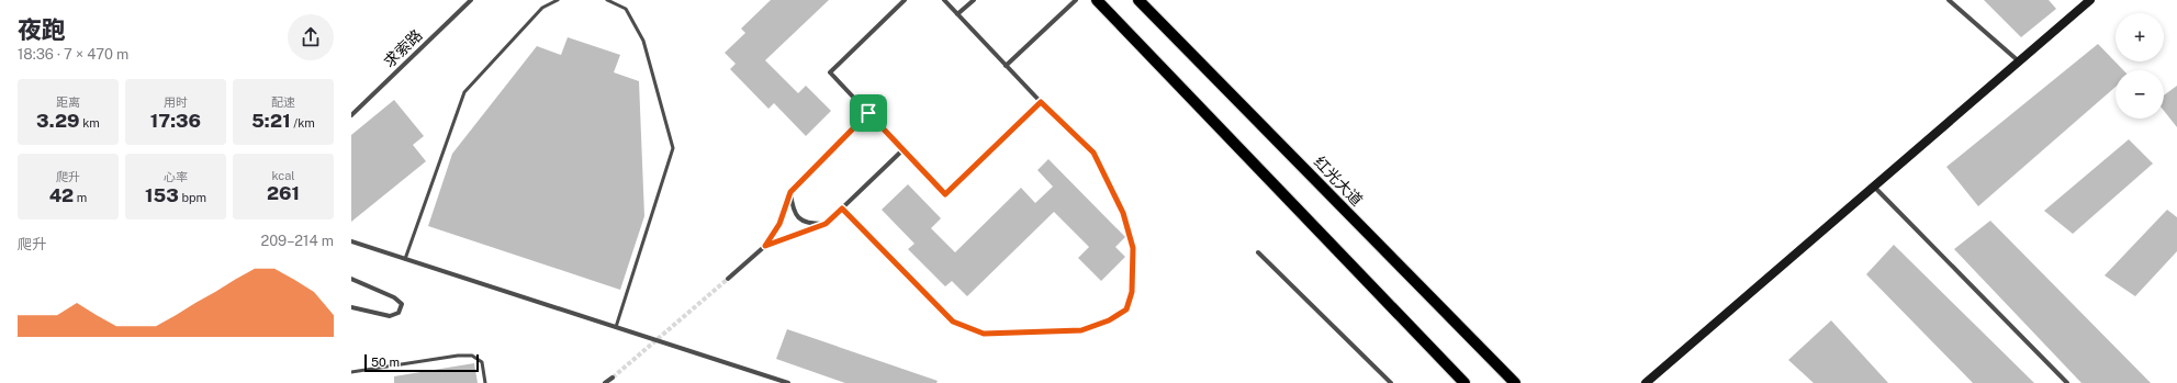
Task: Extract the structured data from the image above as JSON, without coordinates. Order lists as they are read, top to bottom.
{
  "streets": {
    "main road": ["红光大道"],
    "street": ["求索路"]
  },
  "scale_bar": "50 m",
  "page": {
    "heading": ["夜跑", "18:36 · 7 × 470 m"],
    "map_buttons": ["+", "−"],
    "stats": [
      ["距离", "3.29 km"],
      ["用时", "17:36"],
      ["配速", "5:21 /km"],
      ["爬升", "42 m"],
      ["心率", "153 bpm"],
      ["kcal", "261"]
    ],
    "chart": ["爬升", "209–214 m"],
    "scale": "50 m"
  }
}
